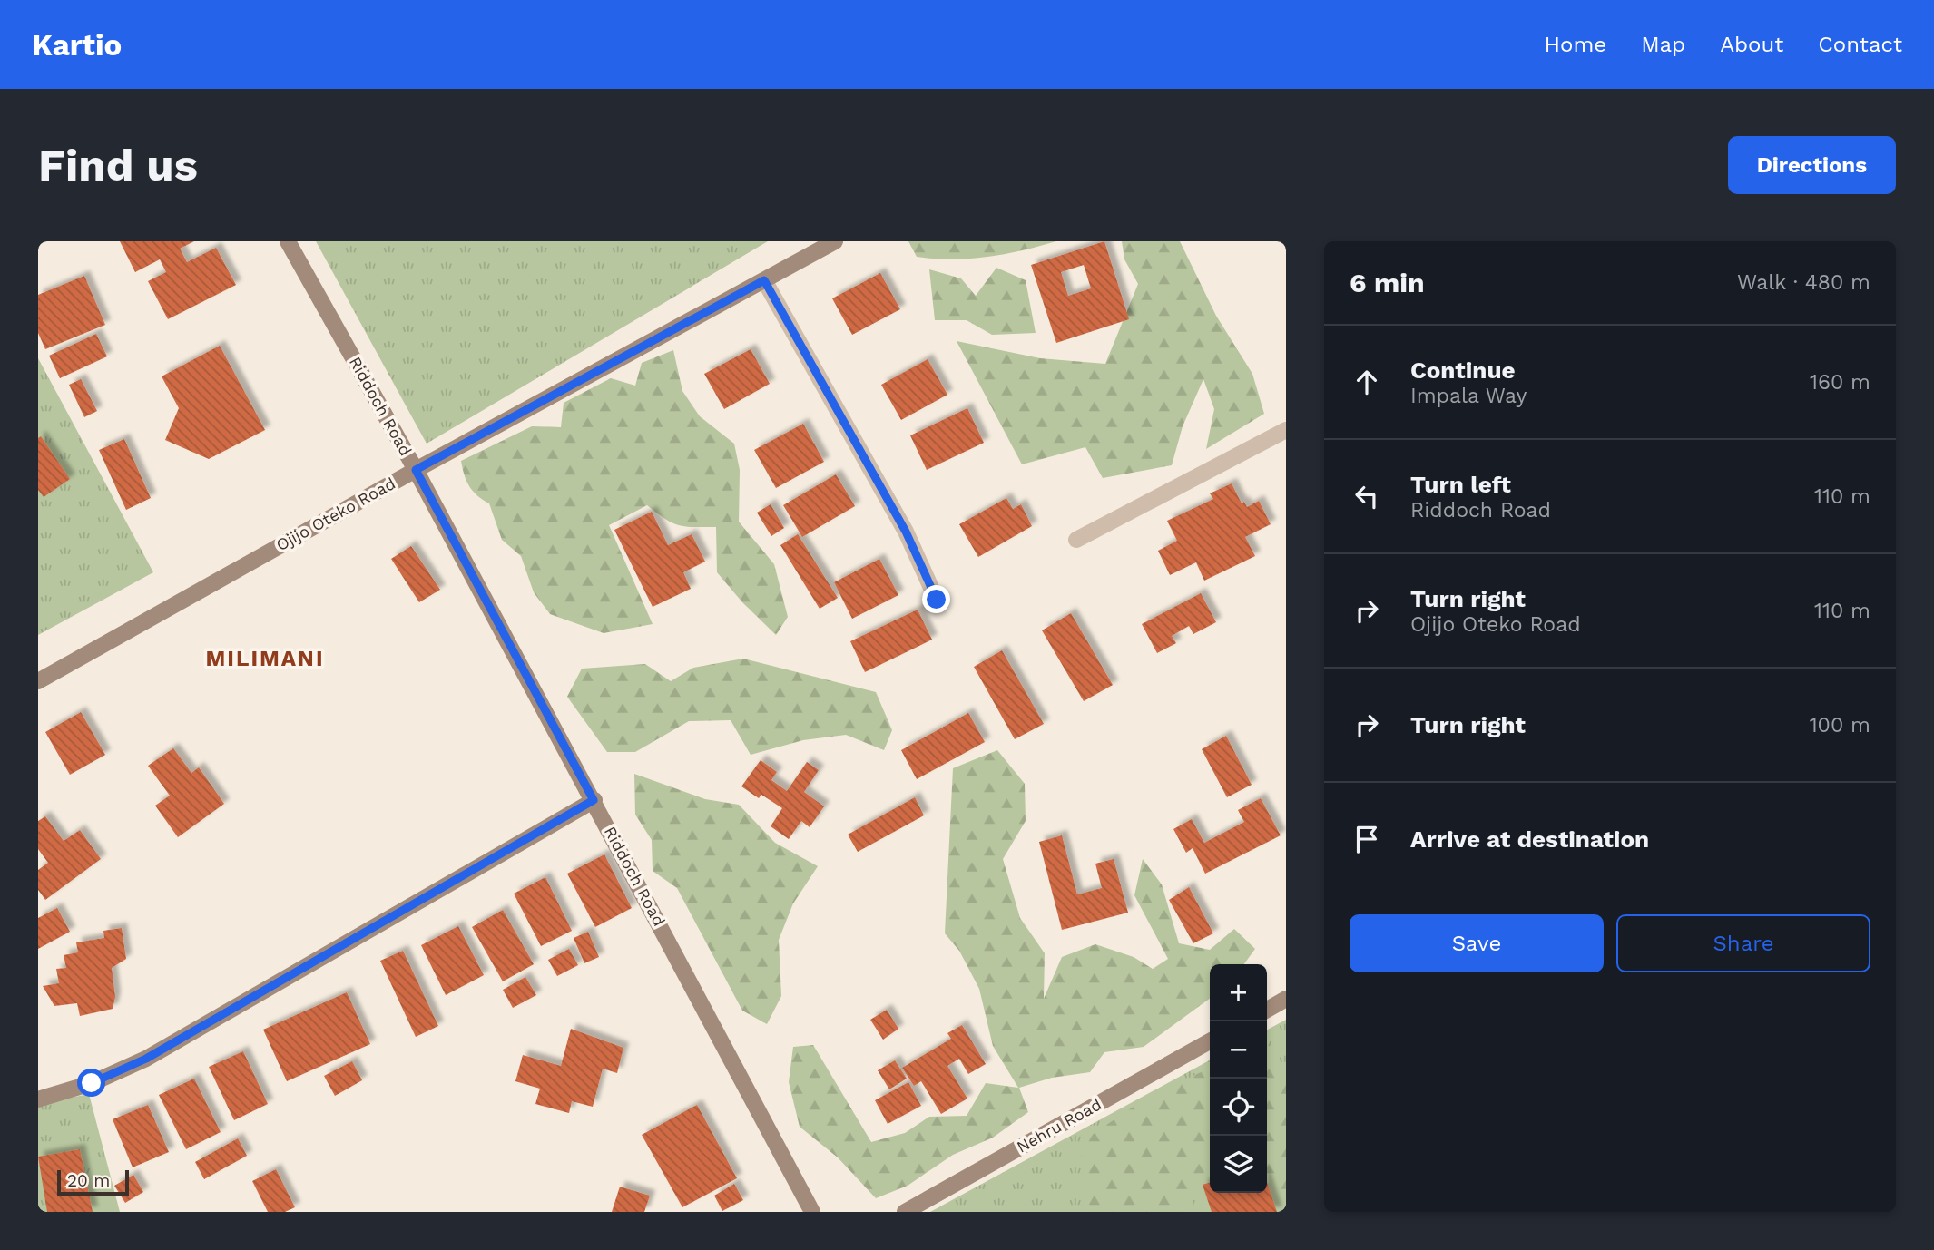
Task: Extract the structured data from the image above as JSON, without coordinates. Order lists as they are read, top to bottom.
{
  "streets": {
    "street": ["Riddoch Road", "Ojijo Oteko Road", "Nehru Road"]
  },
  "crossings": [
    ["Riddoch Road", "Ojijo Oteko Road"]
  ],
  "districts": ["MILIMANI"],
  "scale_bar": "20 m",
  "page": {
    "header": "Kartio",
    "nav": [
      "Home",
      "Map",
      "About",
      "Contact"
    ],
    "buttons": [
      "Directions",
      ["Save", "Share"]
    ],
    "title": "Find us",
    "heading": ["6 min", "Walk · 480 m"],
    "list": [
      ["Continue", "Impala Way", "160 m"],
      ["Turn left", "Riddoch Road", "110 m"],
      ["Turn right", "Ojijo Oteko Road", "110 m"],
      ["Turn right", "100 m"],
      "Arrive at destination"
    ],
    "map_buttons": ["+", "−"],
    "scale": "20 m"
  }
}
